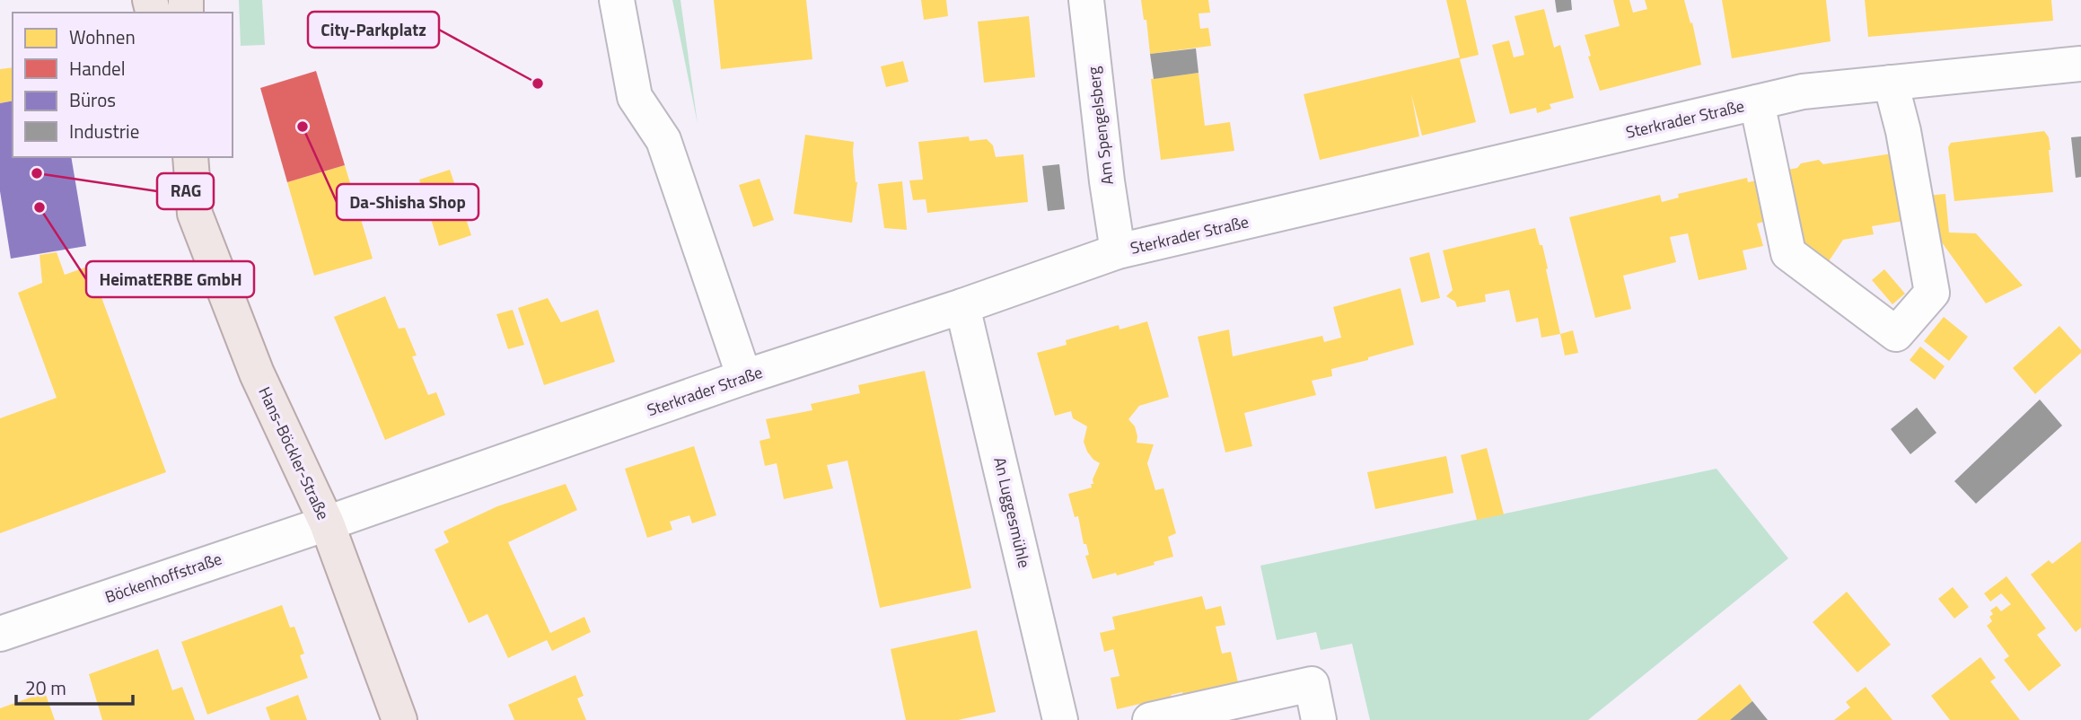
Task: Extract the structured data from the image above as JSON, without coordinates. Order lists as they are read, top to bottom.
{
  "streets": {
    "main road": ["Hans-Böckler-Straße"],
    "street": [
      "Sterkrader Straße",
      "Am Spengelsberg",
      "An Luggesmühle",
      "Böckenhoffstraße"
    ]
  },
  "crossings": [
    ["Sterkrader Straße", "Am Spengelsberg"],
    ["Sterkrader Straße", "Hans-Böckler-Straße"],
    ["Sterkrader Straße", "An Luggesmühle"],
    ["Sterkrader Straße", "Böckenhoffstraße"],
    ["Hans-Böckler-Straße", "Böckenhoffstraße"]
  ],
  "places": [
    "City-Parkplatz",
    "Da-Shisha Shop",
    "RAG",
    "HeimatERBE GmbH"
  ],
  "legend": [
    "Wohnen",
    "Handel",
    "Büros",
    "Industrie"
  ],
  "scale_bar": "20 m"
}
